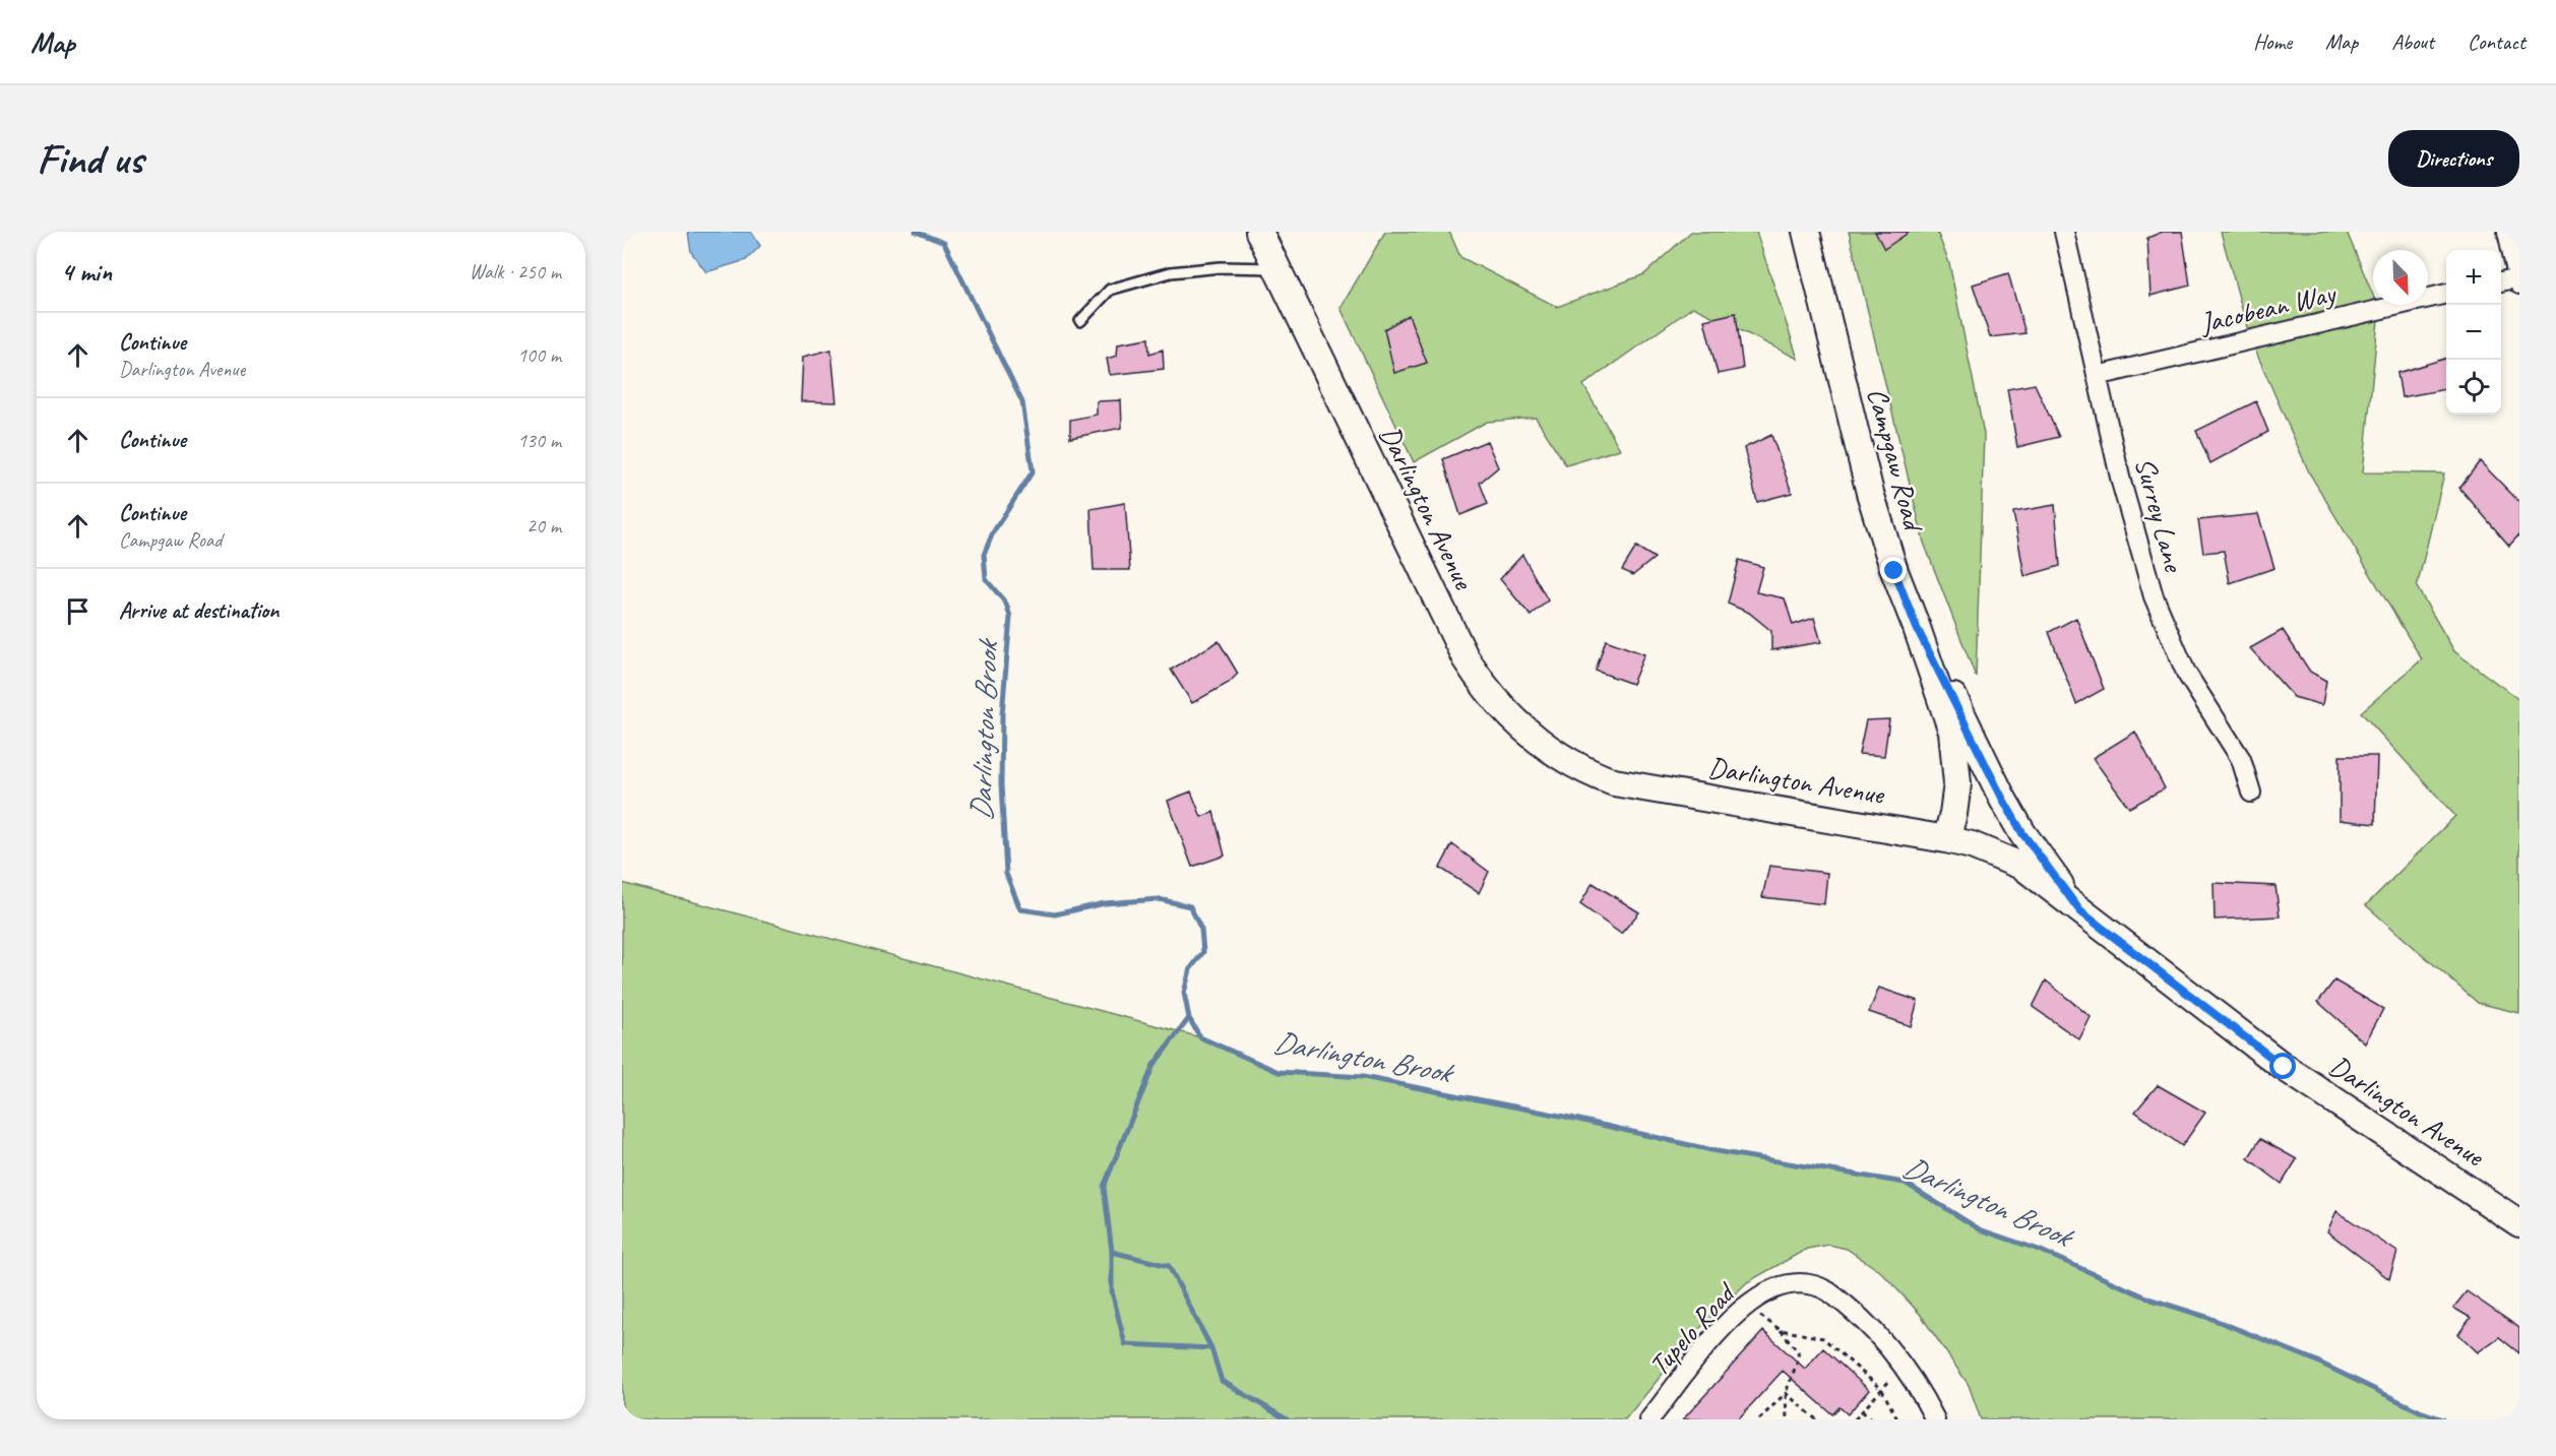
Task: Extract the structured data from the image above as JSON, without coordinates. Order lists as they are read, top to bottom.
{
  "streets": {
    "main road": ["Campgaw Road", "Darlington Avenue"],
    "street": ["Jacobean Way", "Surrey Lane", "Tupelo Road"]
  },
  "crossings": [
    ["Jacobean Way", "Surrey Lane"],
    ["Campgaw Road", "Darlington Avenue"]
  ],
  "water": ["Darlington Brook"],
  "north": "bottom right",
  "page": {
    "header": "Map",
    "nav": [
      "Home",
      "Map",
      "About",
      "Contact"
    ],
    "buttons": "Directions",
    "title": "Find us",
    "heading": ["4 min", "Walk · 250 m"],
    "map_buttons": ["+", "−"],
    "list": [
      ["Continue", "Darlington Avenue", "100 m"],
      ["Continue", "130 m"],
      ["Continue", "Campgaw Road", "20 m"],
      "Arrive at destination"
    ]
  }
}
